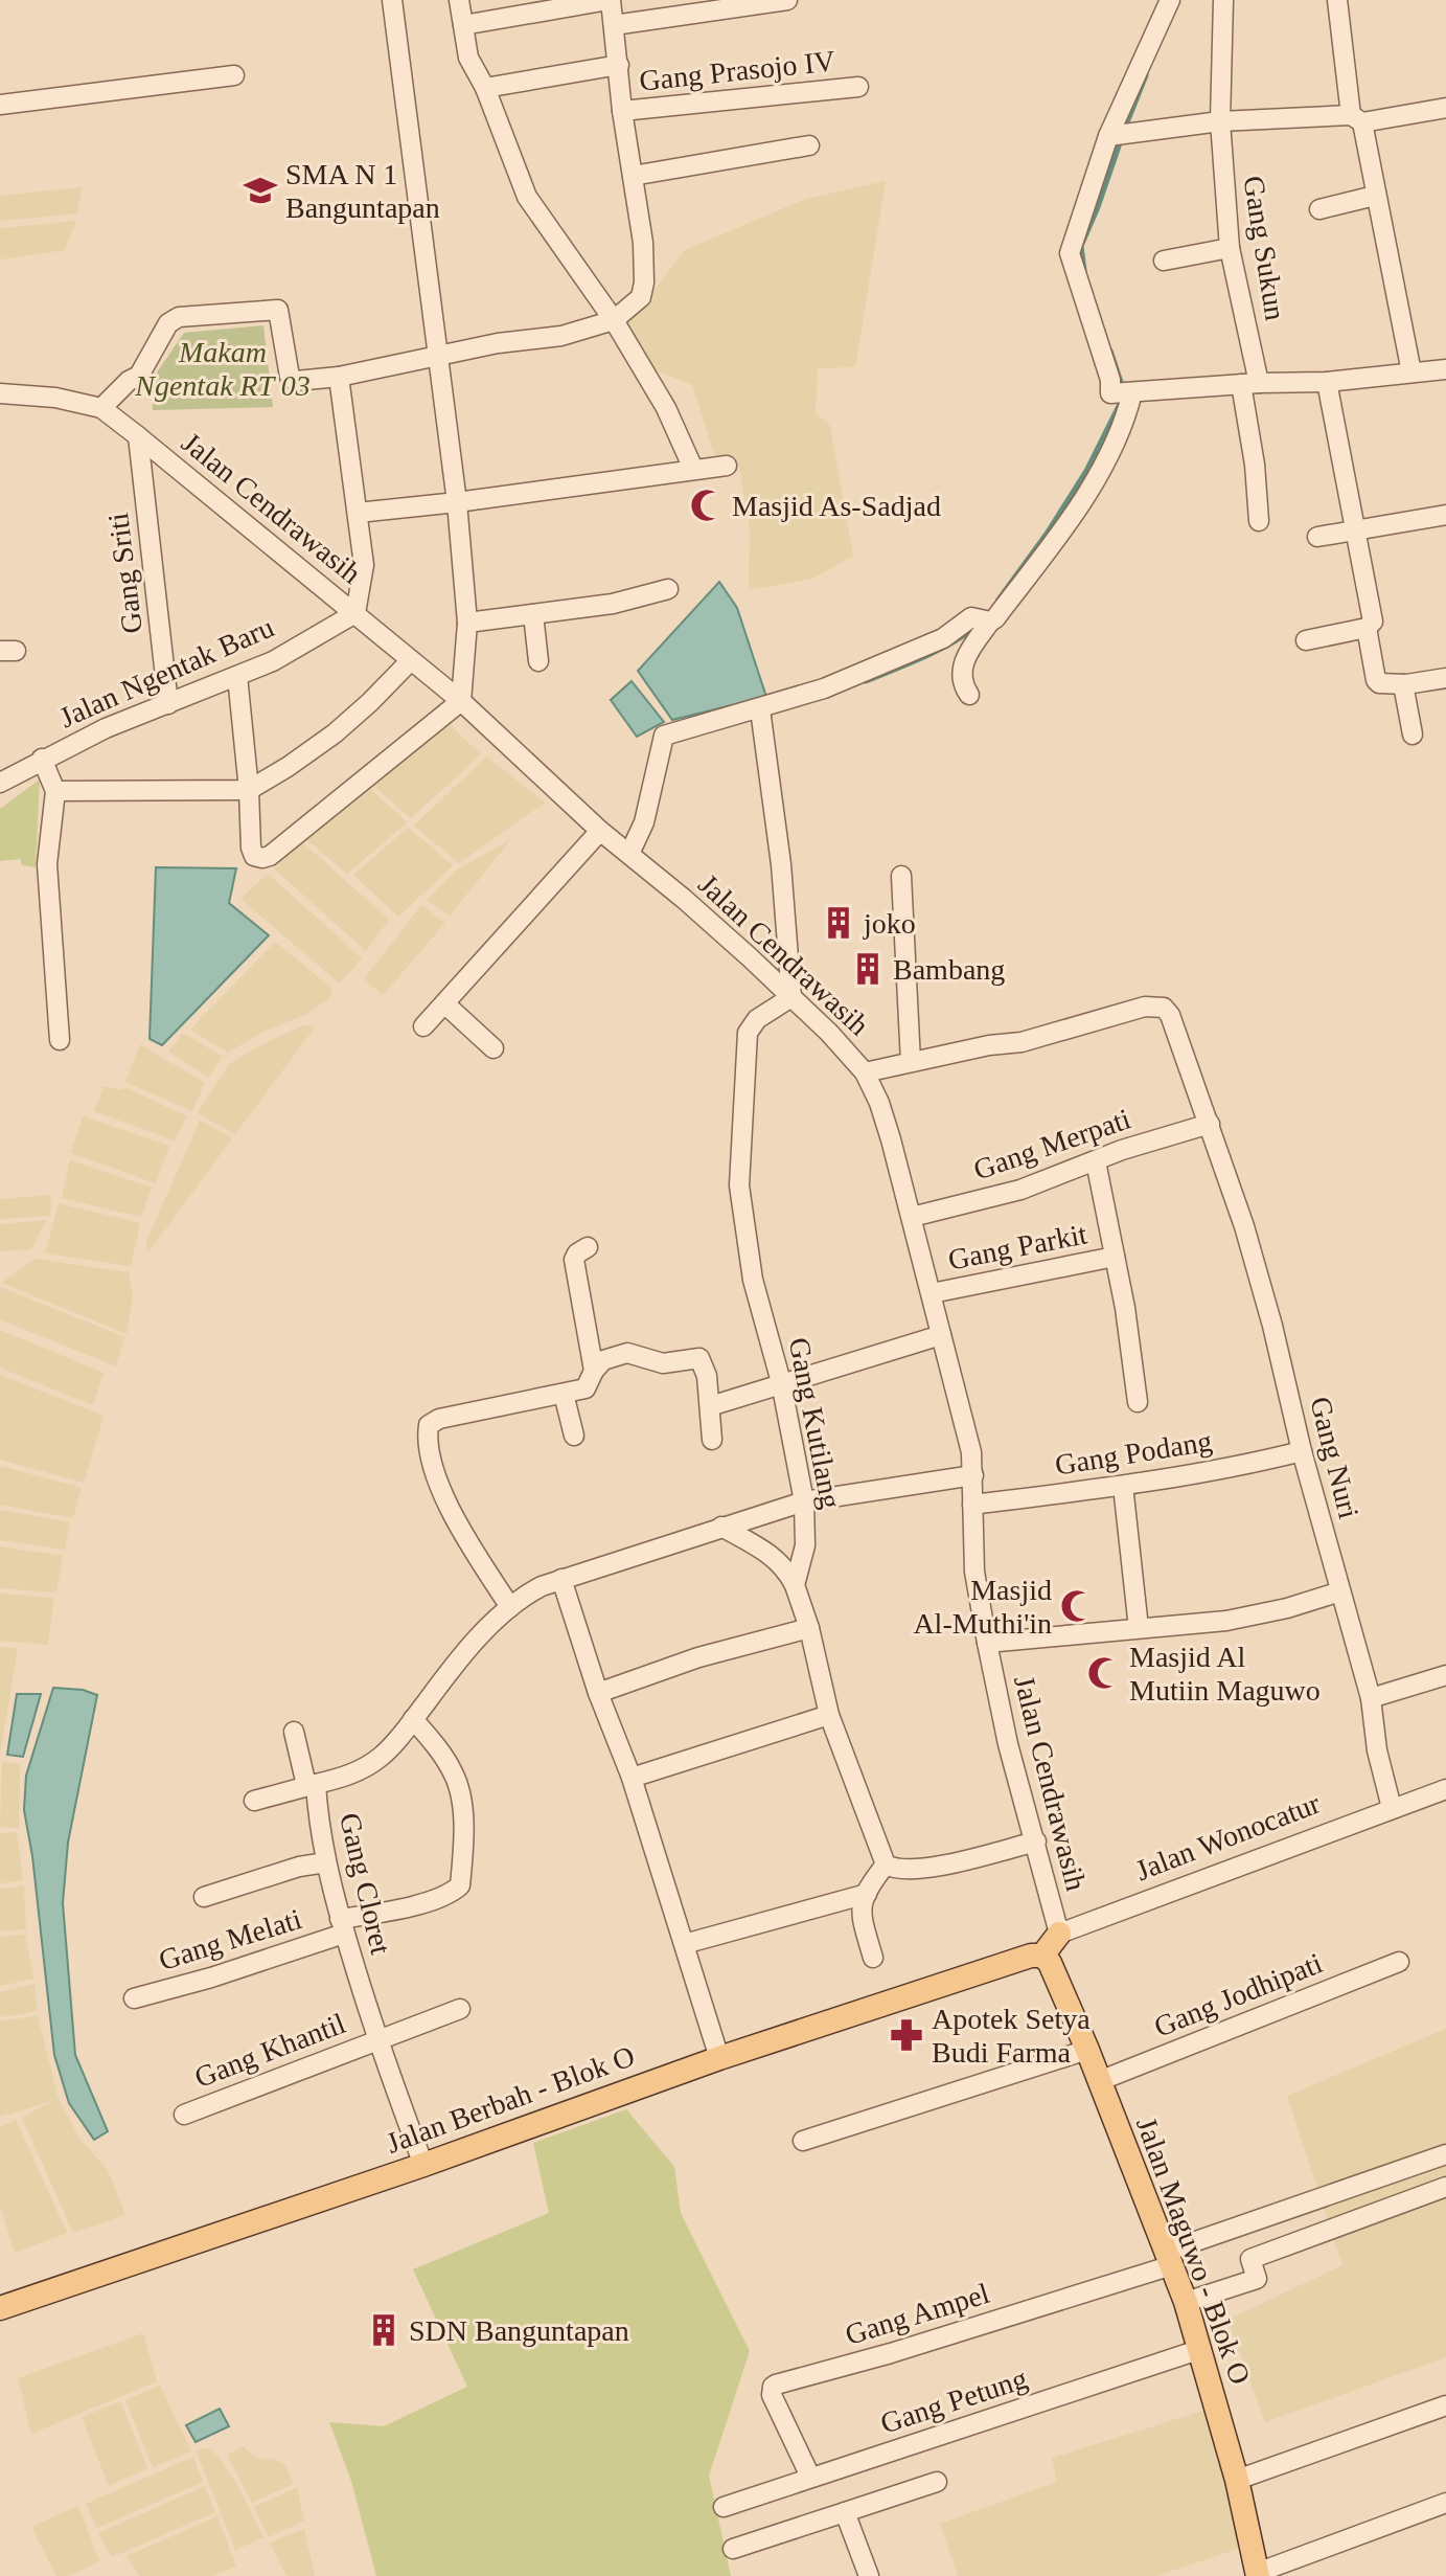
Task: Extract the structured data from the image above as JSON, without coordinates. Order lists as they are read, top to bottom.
{
  "streets": {
    "main road": ["Jalan Berbah - Blok O", "Jalan Maguwo - Blok O"],
    "street": [
      "Gang Prasojo IV",
      "Gang Sukun",
      "Jalan Cendrawasih",
      "Gang Sriti",
      "Jalan Ngentak Baru",
      "Gang Merpati",
      "Gang Parkit",
      "Gang Kutilang",
      "Gang Podang",
      "Gang Nuri",
      "Jalan Wonocatur",
      "Gang Cloret",
      "Gang Melati",
      "Gang Jodhipati",
      "Gang Khantil",
      "Gang Ampel",
      "Gang Petung"
    ]
  },
  "crossings": [
    ["Jalan Cendrawasih", "Gang Sriti"],
    ["Jalan Cendrawasih", "Jalan Ngentak Baru"],
    ["Jalan Cendrawasih", "Gang Merpati"],
    ["Jalan Cendrawasih", "Gang Parkit"],
    ["Jalan Cendrawasih", "Gang Kutilang"],
    ["Jalan Cendrawasih", "Gang Podang"],
    ["Jalan Cendrawasih", "Gang Nuri"],
    ["Jalan Cendrawasih", "Jalan Wonocatur"],
    ["Jalan Cendrawasih", "Gang Cloret"],
    ["Gang Sriti", "Jalan Ngentak Baru"],
    ["Gang Merpati", "Gang Nuri"],
    ["Gang Kutilang", "Gang Cloret"],
    ["Gang Podang", "Gang Nuri"],
    ["Gang Nuri", "Jalan Wonocatur"],
    ["Gang Cloret", "Gang Melati"],
    ["Gang Cloret", "Gang Khantil"],
    ["Gang Cloret", "Jalan Berbah - Blok O"],
    ["Gang Jodhipati", "Jalan Maguwo - Blok O"],
    ["Jalan Berbah - Blok O", "Jalan Maguwo - Blok O"],
    ["Jalan Maguwo - Blok O", "Gang Ampel"],
    ["Jalan Maguwo - Blok O", "Gang Petung"],
    ["Gang Ampel", "Gang Petung"]
  ],
  "parks": ["Makam Ngentak RT 03"],
  "places": {
    "school or university": ["SMA N 1 Banguntapan"],
    "mosque": ["Masjid As-Sadjad", "Masjid Al-Muthi'in", "Masjid Al Mutiin Maguwo"],
    "building": ["joko", "Bambang", "SDN Banguntapan"],
    "pharmacy": ["Apotek Setya Budi Farma"]
  }
}
